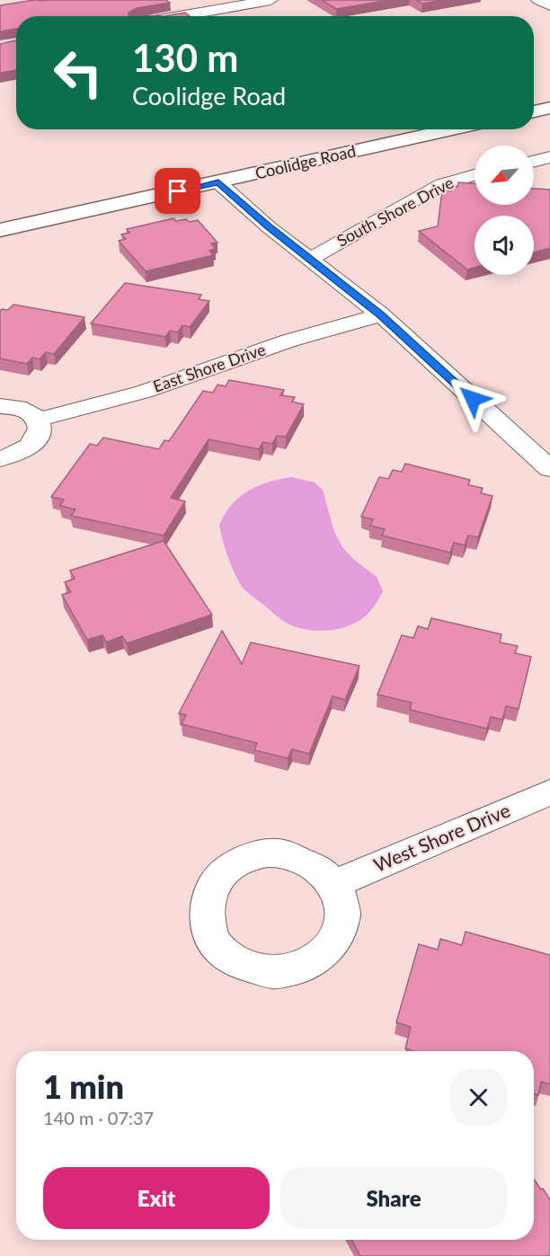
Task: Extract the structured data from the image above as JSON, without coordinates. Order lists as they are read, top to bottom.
{
  "streets": {
    "street": [
      "Coolidge Road",
      "South Shore Drive",
      "East Shore Drive",
      "West Shore Drive"
    ]
  },
  "north": "bottom left",
  "page": {
    "turn": ["130 m", "Coolidge Road"],
    "heading": ["1 min", "140 m · 07:37"],
    "buttons": ["Exit", "Share"]
  }
}
